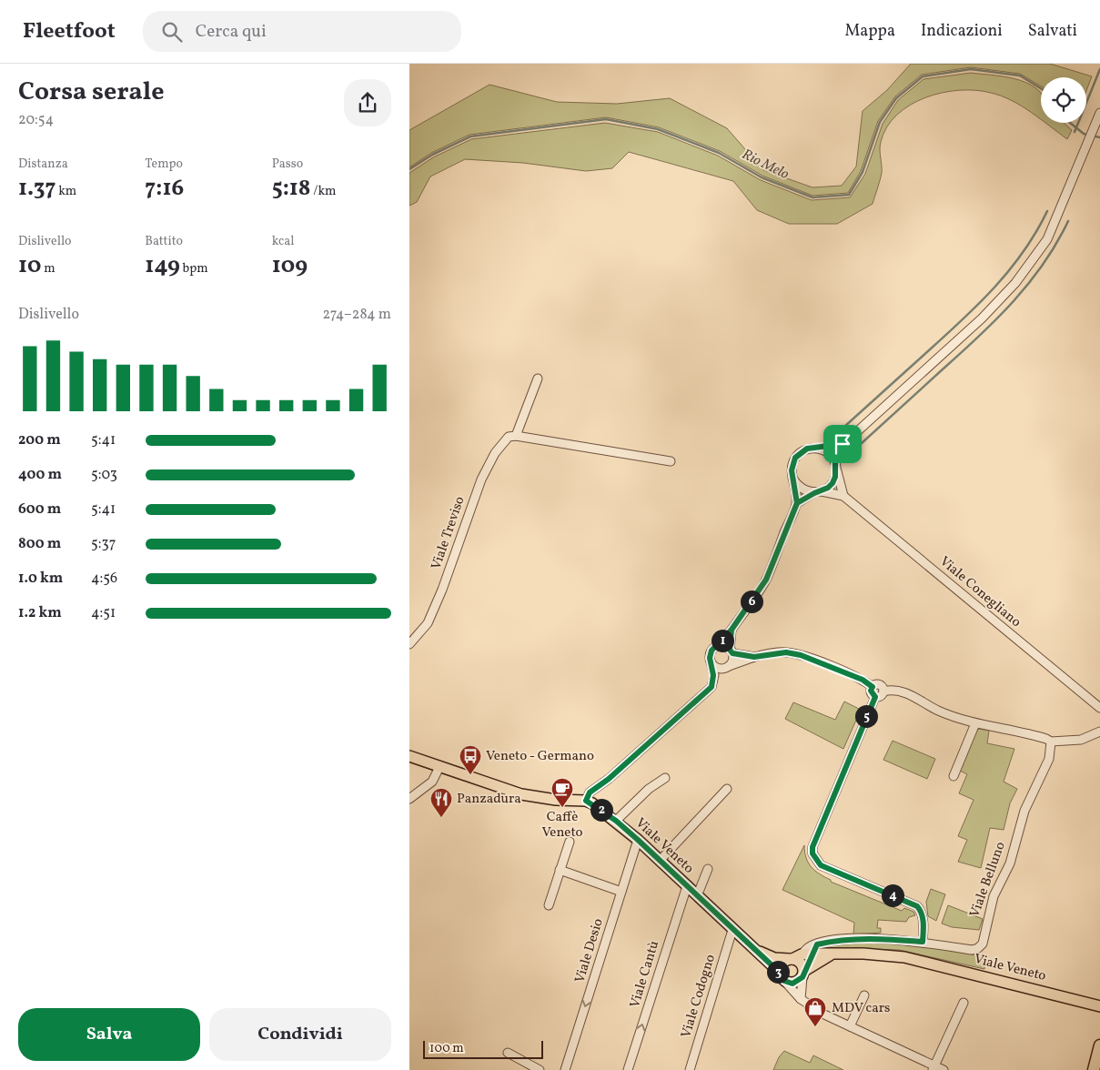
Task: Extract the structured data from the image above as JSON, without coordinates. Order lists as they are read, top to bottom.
{
  "streets": {
    "main road": ["Viale Veneto"],
    "street": [
      "Viale Treviso",
      "Viale Conegliano",
      "Viale Belluno",
      "Viale Desio",
      "Viale Cantù",
      "Viale Codogno"
    ]
  },
  "crossings": [
    ["Viale Veneto", "Viale Belluno"],
    ["Viale Veneto", "Viale Desio"],
    ["Viale Veneto", "Viale Cantù"],
    ["Viale Veneto", "Viale Codogno"]
  ],
  "one_way": ["Viale Desio", "Viale Cantù"],
  "water": ["Rio Melo"],
  "places": {
    "bus stop": ["Veneto - Germano"],
    "cafe": ["Caffè Veneto"],
    "restaurant": ["Panzadura"],
    "shop": ["MDV cars"]
  },
  "scale_bar": "100 m",
  "page": {
    "header": "Fleetfoot",
    "search": "Cerca qui",
    "nav": ["Mappa", "Indicazioni", "Salvati"],
    "heading": ["Corsa serale", "20:54"],
    "stats": [
      ["Distanza", "1.37 km"],
      ["Tempo", "7:16"],
      ["Passo", "5:18 /km"],
      ["Dislivello", "10 m"],
      ["Battito", "149 bpm"],
      ["kcal", "109"]
    ],
    "chart": ["Dislivello", "274–284 m"],
    "list": [
      {
        "name": "200 m",
        "note": "5:41"
      },
      {
        "name": "400 m",
        "note": "5:03"
      },
      {
        "name": "600 m",
        "note": "5:41"
      },
      {
        "name": "800 m",
        "note": "5:37"
      },
      {
        "name": "1.0 km",
        "note": "4:56"
      },
      {
        "name": "1.2 km",
        "note": "4:51"
      }
    ],
    "pins": [
      "6",
      "1",
      "5",
      "2",
      "4",
      "3"
    ],
    "buttons": ["Salva", "Condividi"],
    "scale": "100 m"
  }
}
